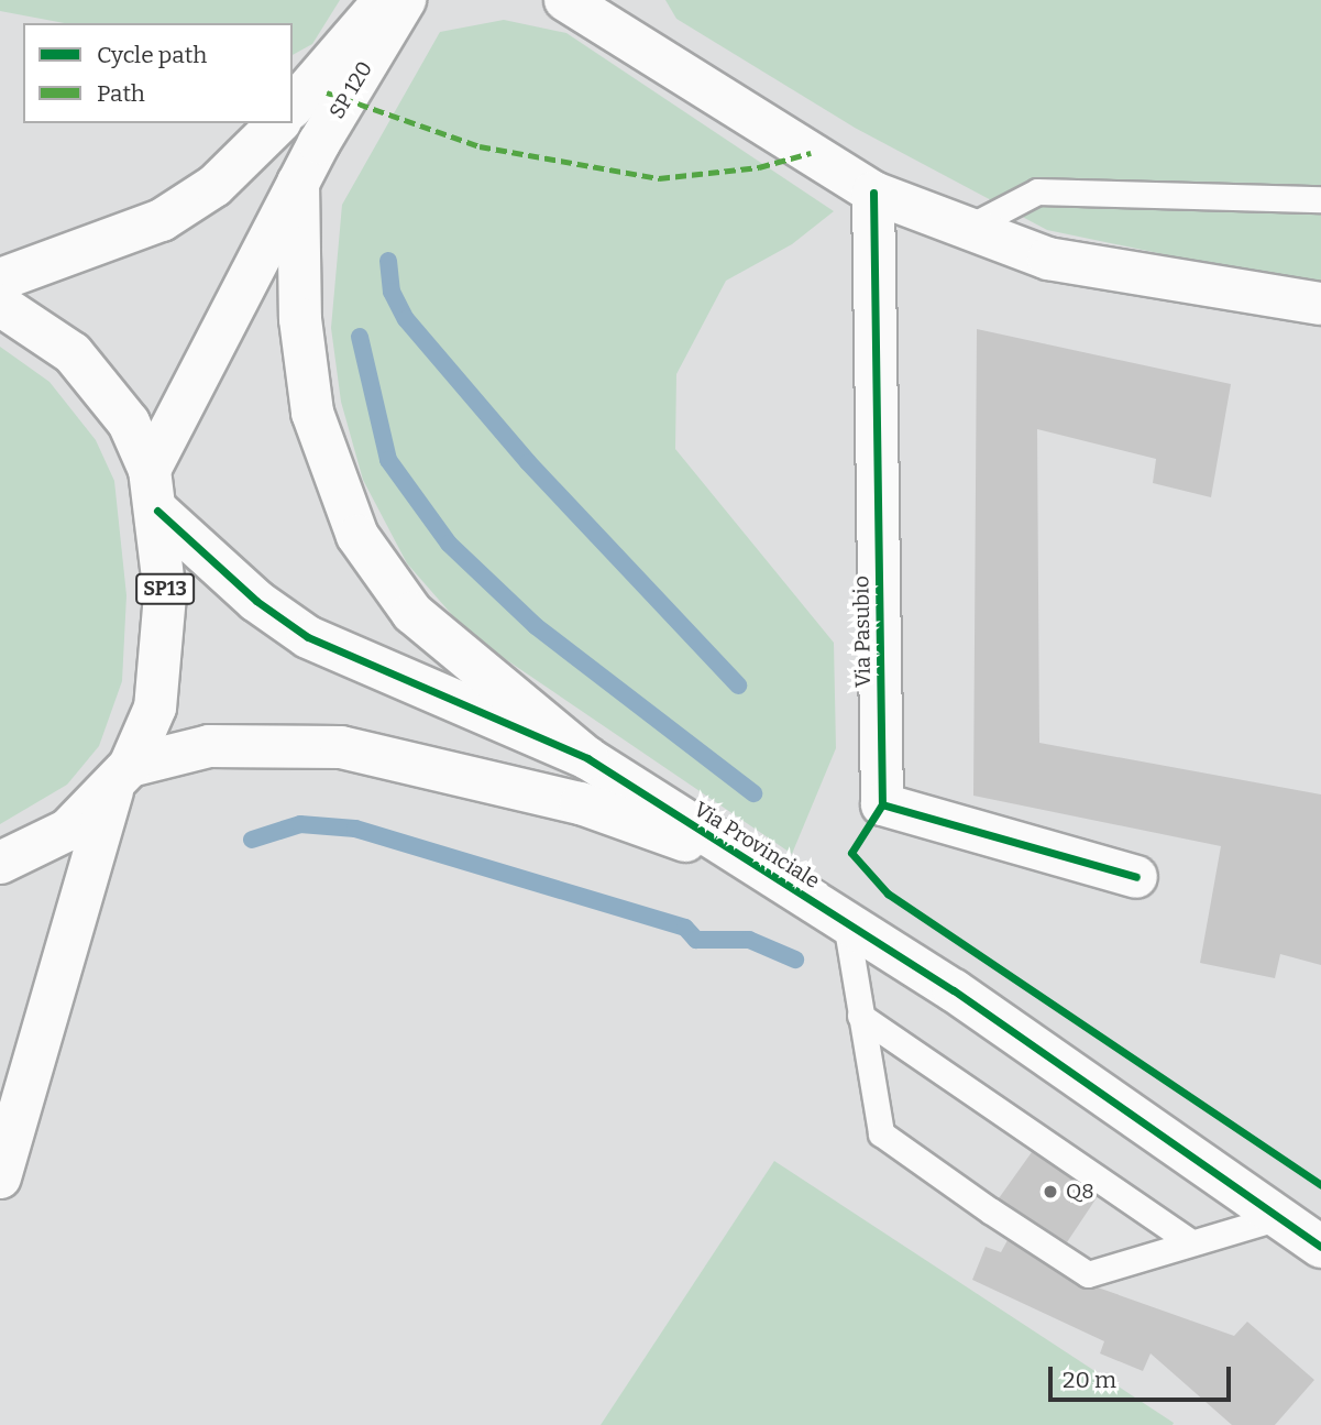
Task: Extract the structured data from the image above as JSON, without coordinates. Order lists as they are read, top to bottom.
{
  "streets": {
    "street": [
      "SP 120",
      "SP13",
      "Via Pasubio",
      "Via Provinciale"
    ]
  },
  "crossings": [
    ["SP 120", "SP13"],
    ["SP13", "Via Provinciale"]
  ],
  "places": ["Q8"],
  "legend": ["Cycle path", "Path"],
  "scale_bar": "20 m"
}
